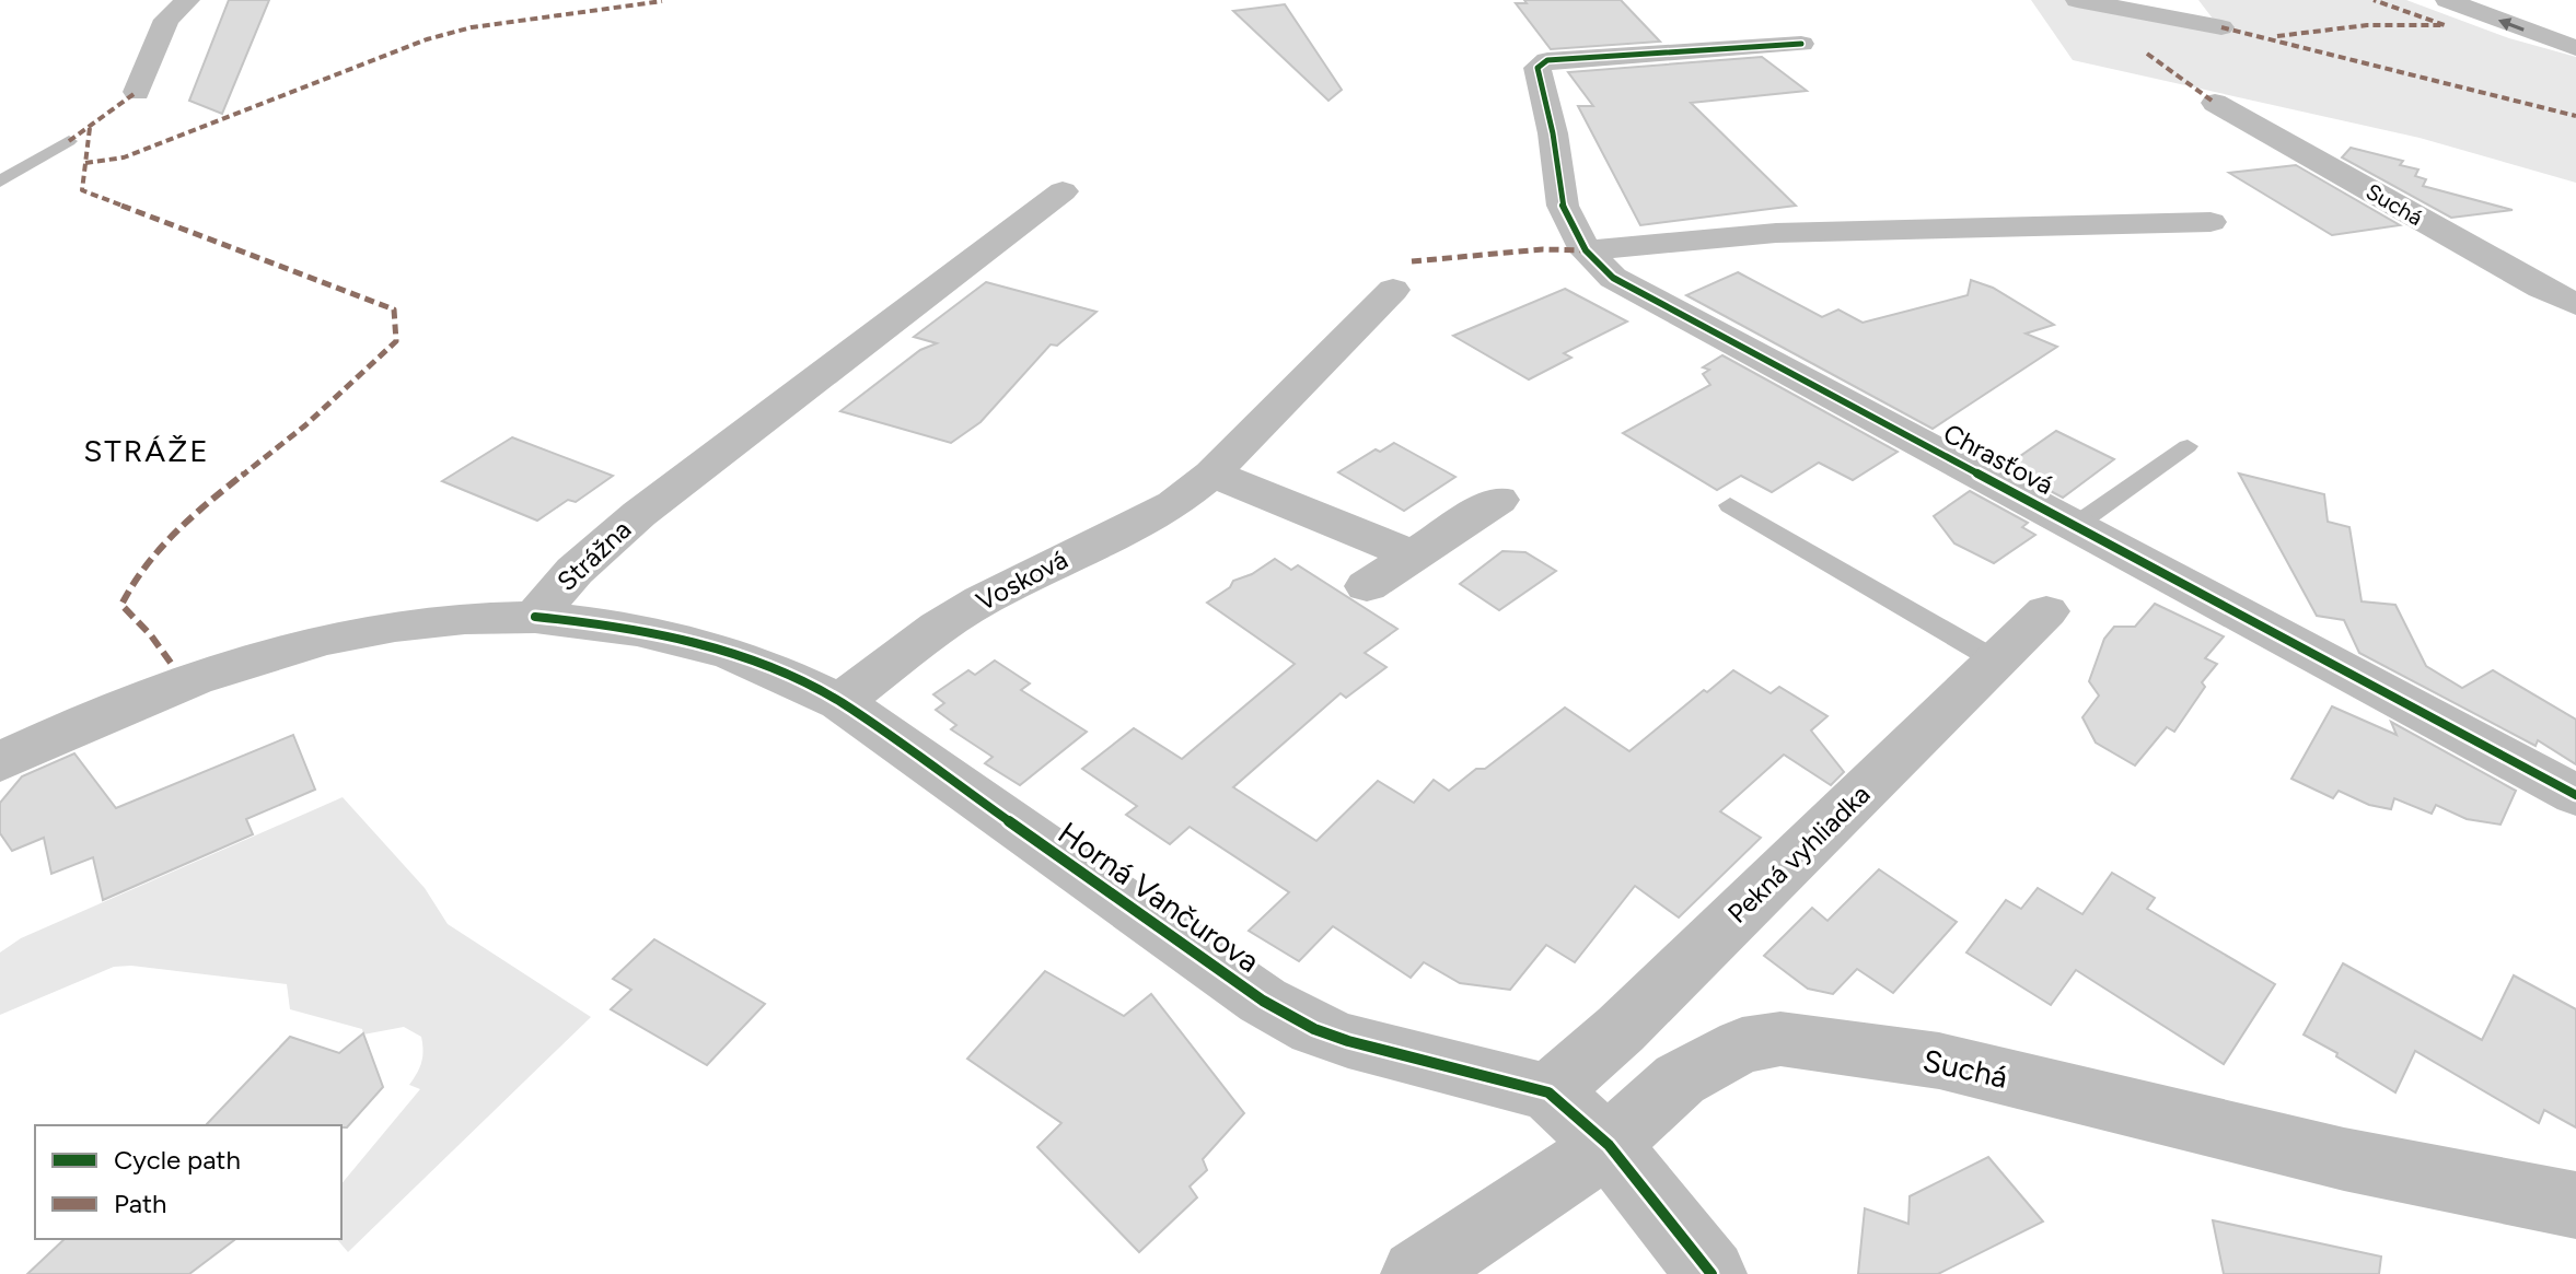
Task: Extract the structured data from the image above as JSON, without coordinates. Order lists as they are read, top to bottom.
{
  "streets": {
    "street": [
      "Suchá",
      "Chrasťová",
      "Strážna",
      "Vosková",
      "Pekná vyhliadka",
      "Horná Vančurova"
    ]
  },
  "crossings": [
    ["Suchá", "Horná Vančurova"],
    ["Strážna", "Horná Vančurova"],
    ["Vosková", "Horná Vančurova"],
    ["Pekná vyhliadka", "Horná Vančurova"]
  ],
  "districts": ["STRÁŽE"],
  "legend": ["Cycle path", "Path"]
}
